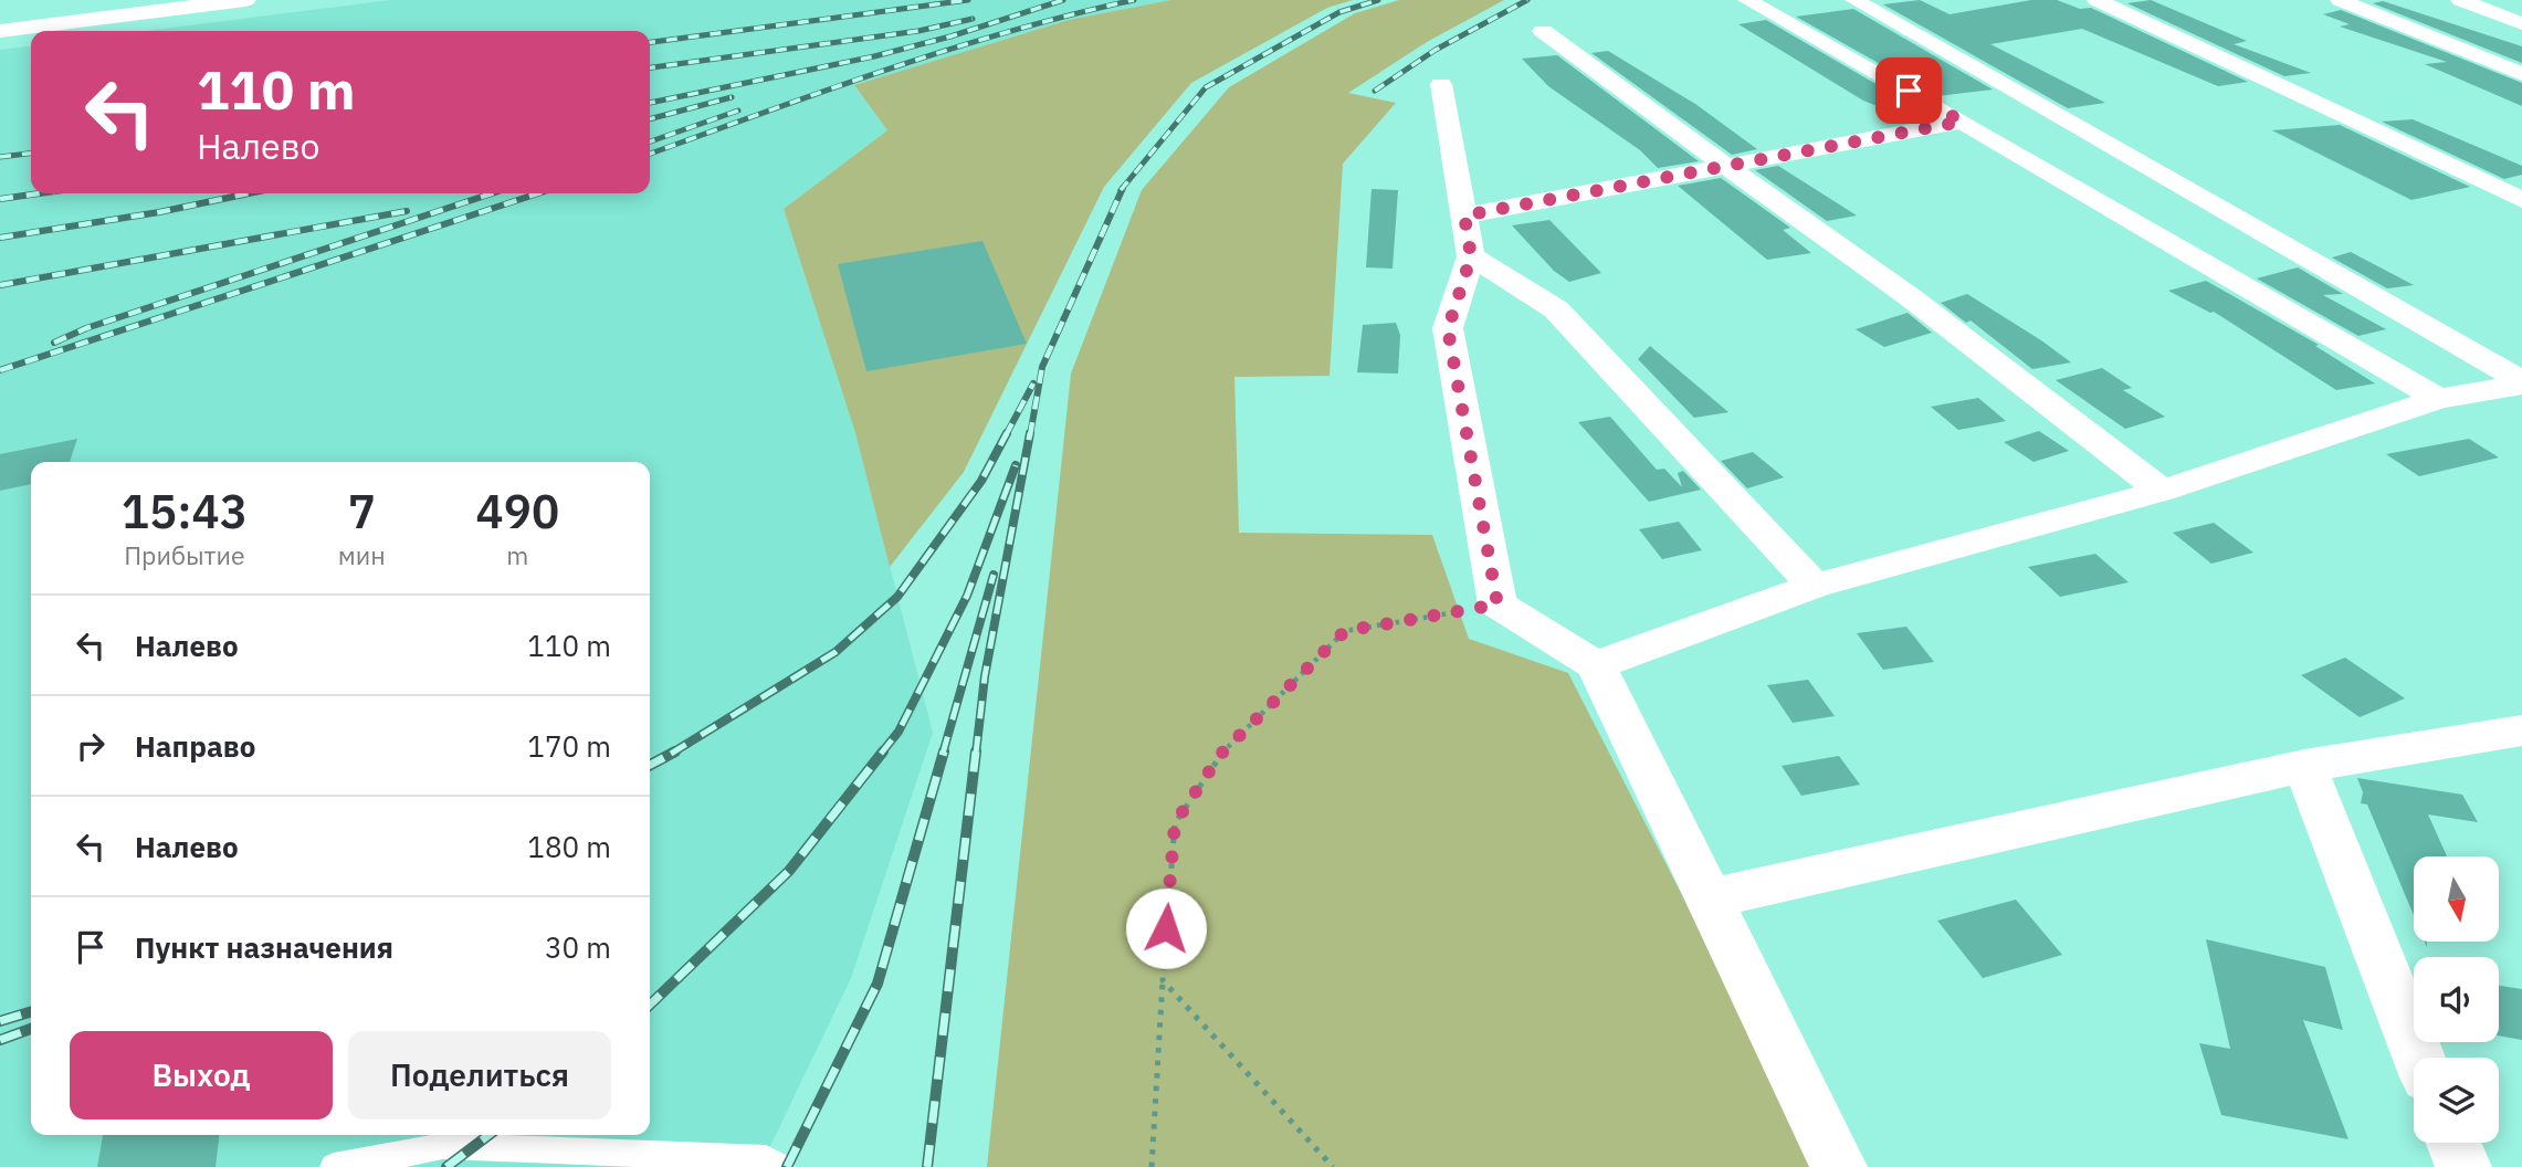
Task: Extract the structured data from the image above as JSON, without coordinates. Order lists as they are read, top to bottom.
{
  "north": "bottom",
  "page": {
    "turn": ["110 m", "Налево"],
    "eta": [
      "15:43",
      "Прибытие",
      "7",
      "мин",
      "490",
      "m"
    ],
    "list": [
      {
        "name": "Налево",
        "value": "110 m"
      },
      {
        "name": "Направо",
        "value": "170 m"
      },
      {
        "name": "Налево",
        "value": "180 m"
      },
      {
        "name": "Пункт назначения",
        "value": "30 m"
      }
    ],
    "buttons": ["Выход", "Поделиться"]
  }
}
